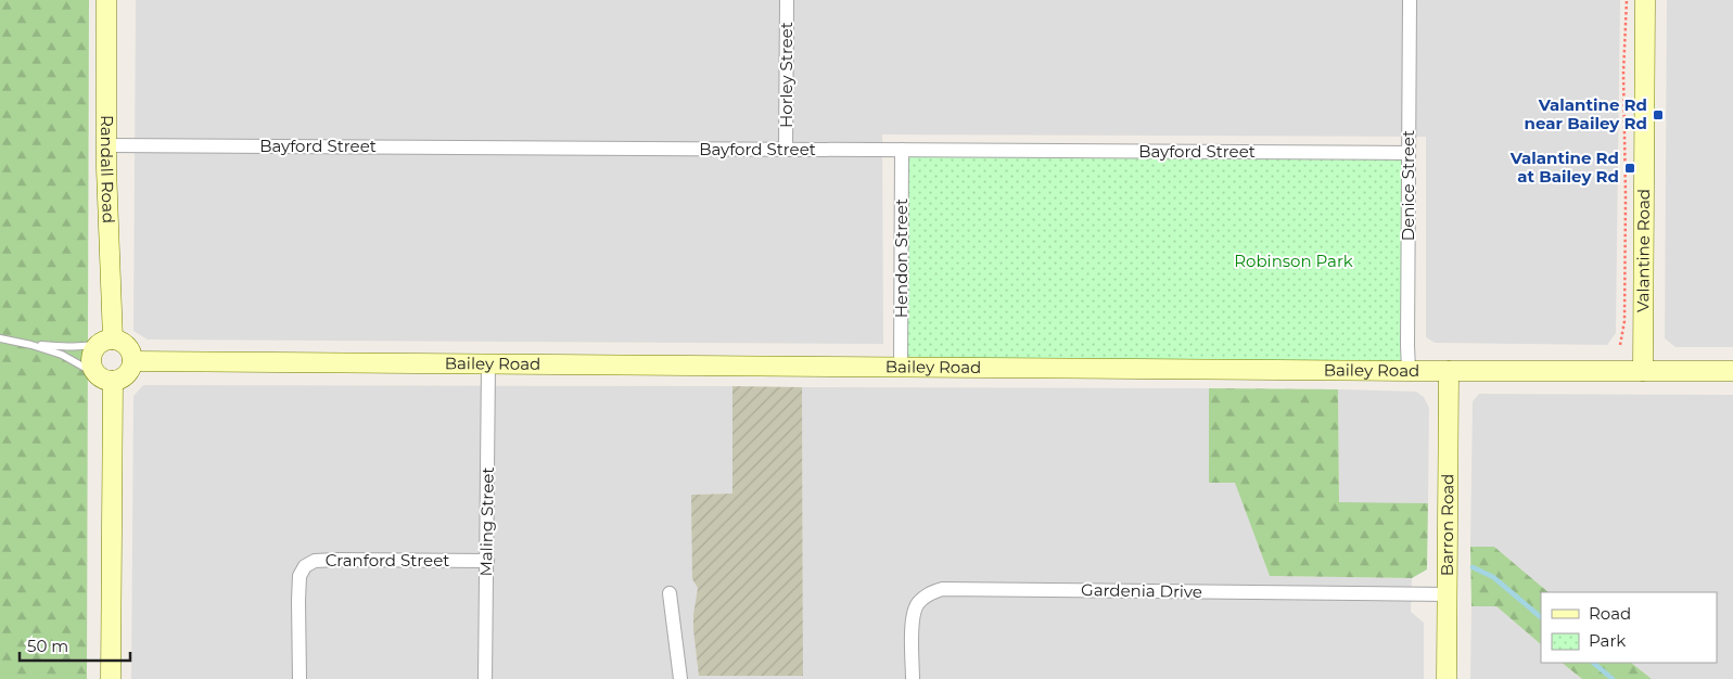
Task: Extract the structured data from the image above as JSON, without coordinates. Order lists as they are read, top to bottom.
{
  "streets": {
    "street": [
      "Horley Street",
      "Bayford Street",
      "Randall Road",
      "Denice Street",
      "Valantine Road",
      "Hendon Street",
      "Bailey Road",
      "Maling Street",
      "Barron Road",
      "Cranford Street",
      "Gardenia Drive"
    ]
  },
  "crossings": [
    ["Horley Street", "Bayford Street"],
    ["Bayford Street", "Randall Road"],
    ["Bayford Street", "Denice Street"],
    ["Bayford Street", "Hendon Street"],
    ["Randall Road", "Bailey Road"],
    ["Denice Street", "Bailey Road"],
    ["Valantine Road", "Bailey Road"],
    ["Hendon Street", "Bailey Road"],
    ["Bailey Road", "Maling Street"],
    ["Bailey Road", "Barron Road"],
    ["Maling Street", "Cranford Street"],
    ["Barron Road", "Gardenia Drive"]
  ],
  "parks": ["Robinson Park"],
  "places": {
    "transit": ["Valantine Rd near Bailey Rd", "Valantine Rd at Bailey Rd"]
  },
  "legend": ["Road", "Park"],
  "scale_bar": "50 m"
}
